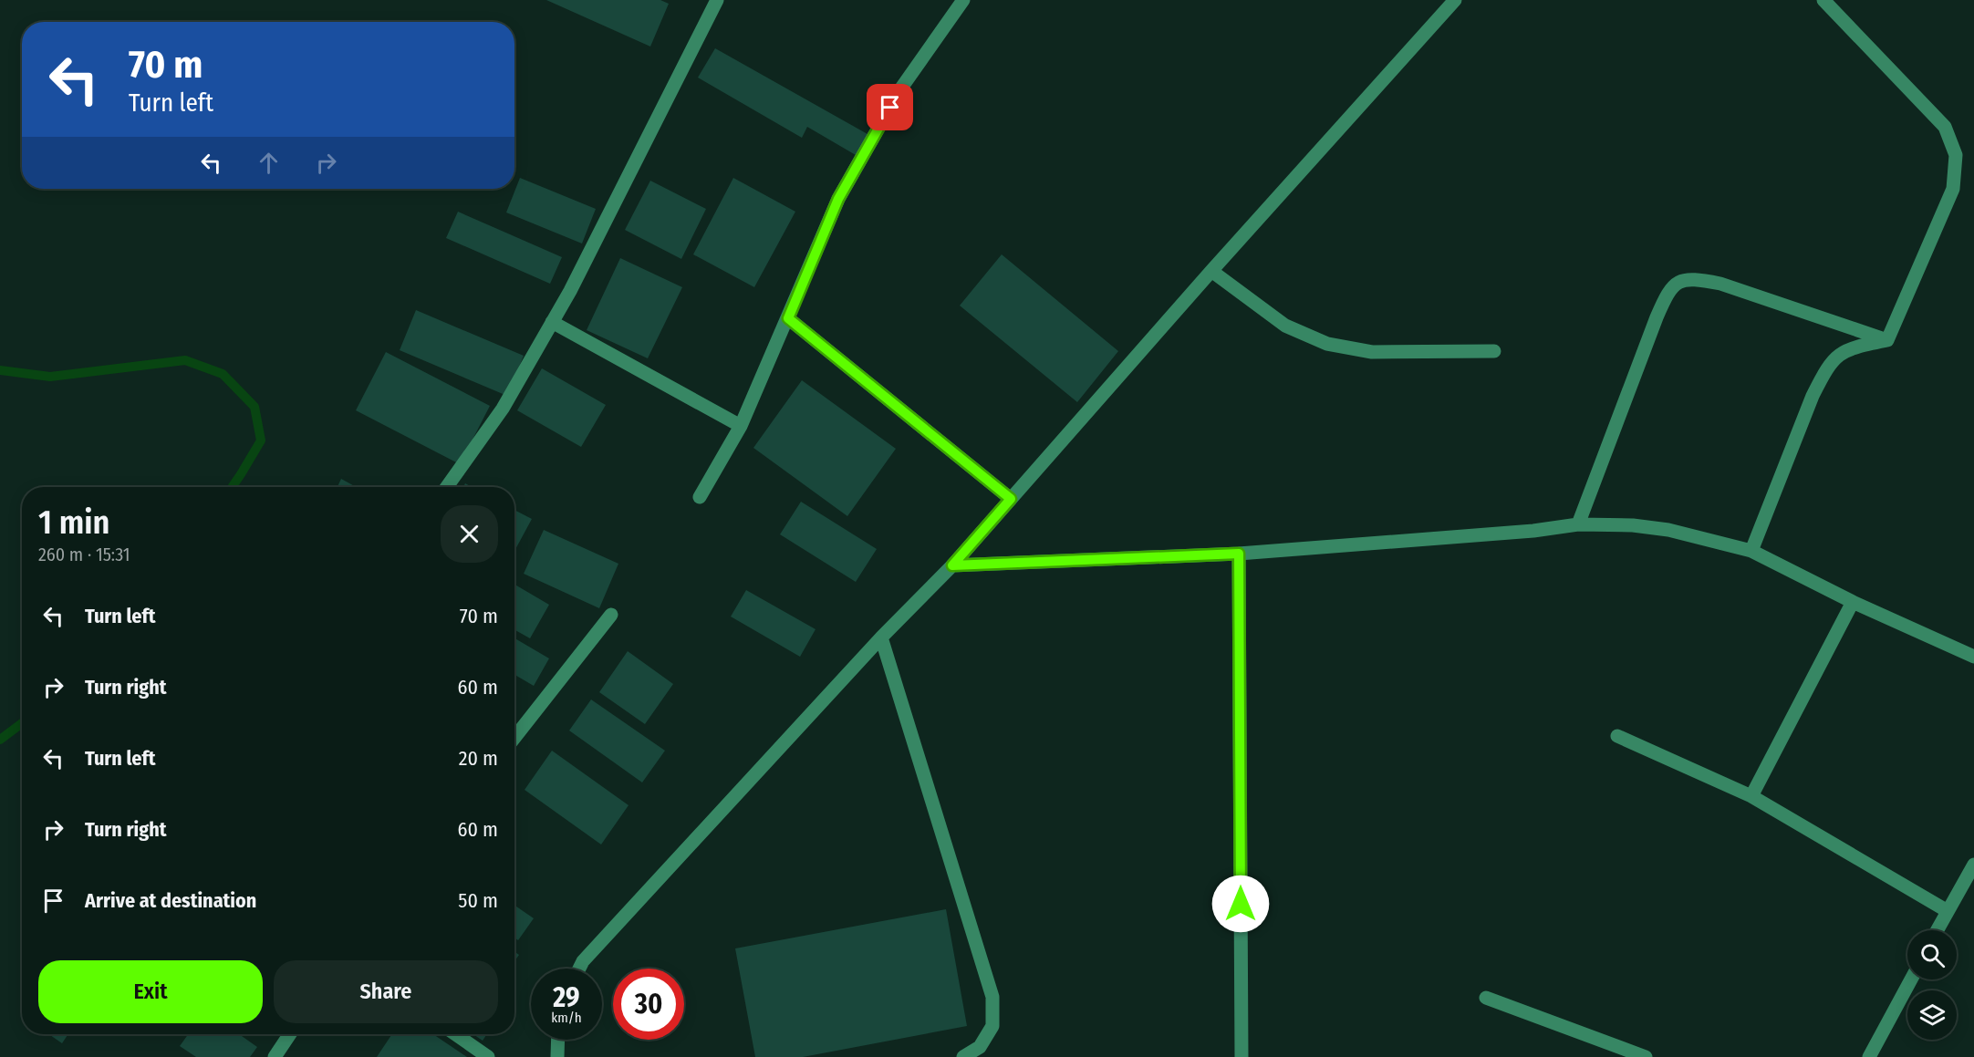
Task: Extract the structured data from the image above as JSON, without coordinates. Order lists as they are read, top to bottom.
{
  "page": {
    "turn": ["70 m", "Turn left"],
    "heading": ["1 min", "260 m · 15:31"],
    "list": [
      {
        "name": "Turn left",
        "value": "70 m"
      },
      {
        "name": "Turn right",
        "value": "60 m"
      },
      {
        "name": "Turn left",
        "value": "20 m"
      },
      {
        "name": "Turn right",
        "value": "60 m"
      },
      {
        "name": "Arrive at destination",
        "value": "50 m"
      }
    ],
    "buttons": ["Exit", "Share"],
    "speed": "29 km/h",
    "limit": "30"
  }
}
